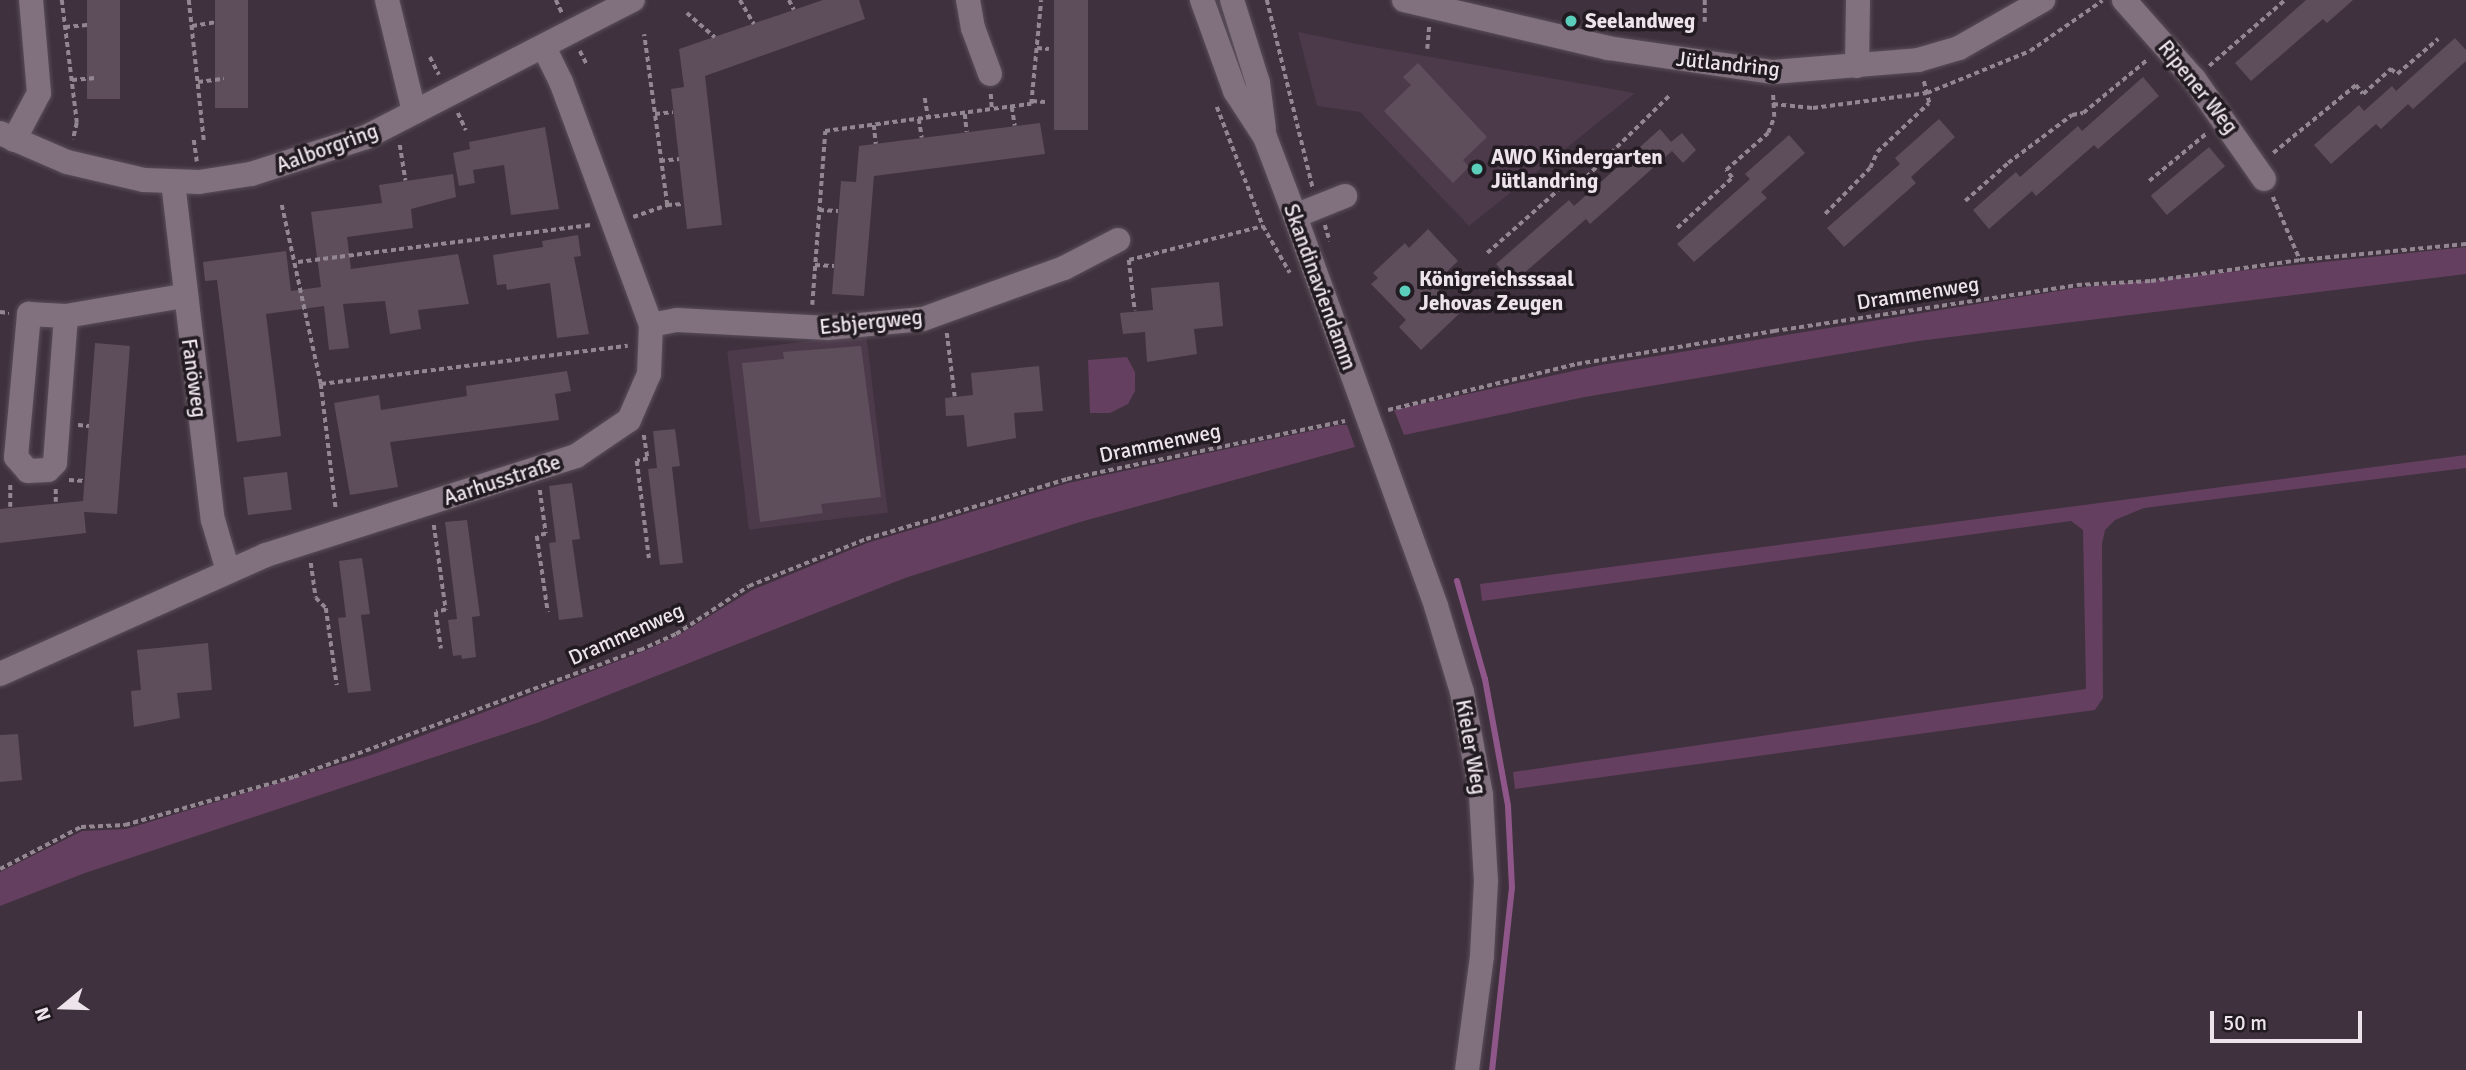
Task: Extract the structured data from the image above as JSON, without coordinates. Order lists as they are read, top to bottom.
{
  "streets": {
    "street": [
      "Jütlandring",
      "Ripener Weg",
      "Aalborgring",
      "Skandinaviendamm",
      "Esbjergweg",
      "Fanöweg",
      "Aarhusstraße",
      "Kieler Weg"
    ],
    "path": ["Drammenweg"]
  },
  "crossings": [
    ["Aalborgring", "Fanöweg"],
    ["Skandinaviendamm", "Kieler Weg"],
    ["Fanöweg", "Aarhusstraße"]
  ],
  "places": ["Seelandweg", "AWO Kindergarten Jütlandring", "Königreichsssaal Jehovas Zeugen"],
  "scale_bar": "50 m",
  "north": "left"
}
